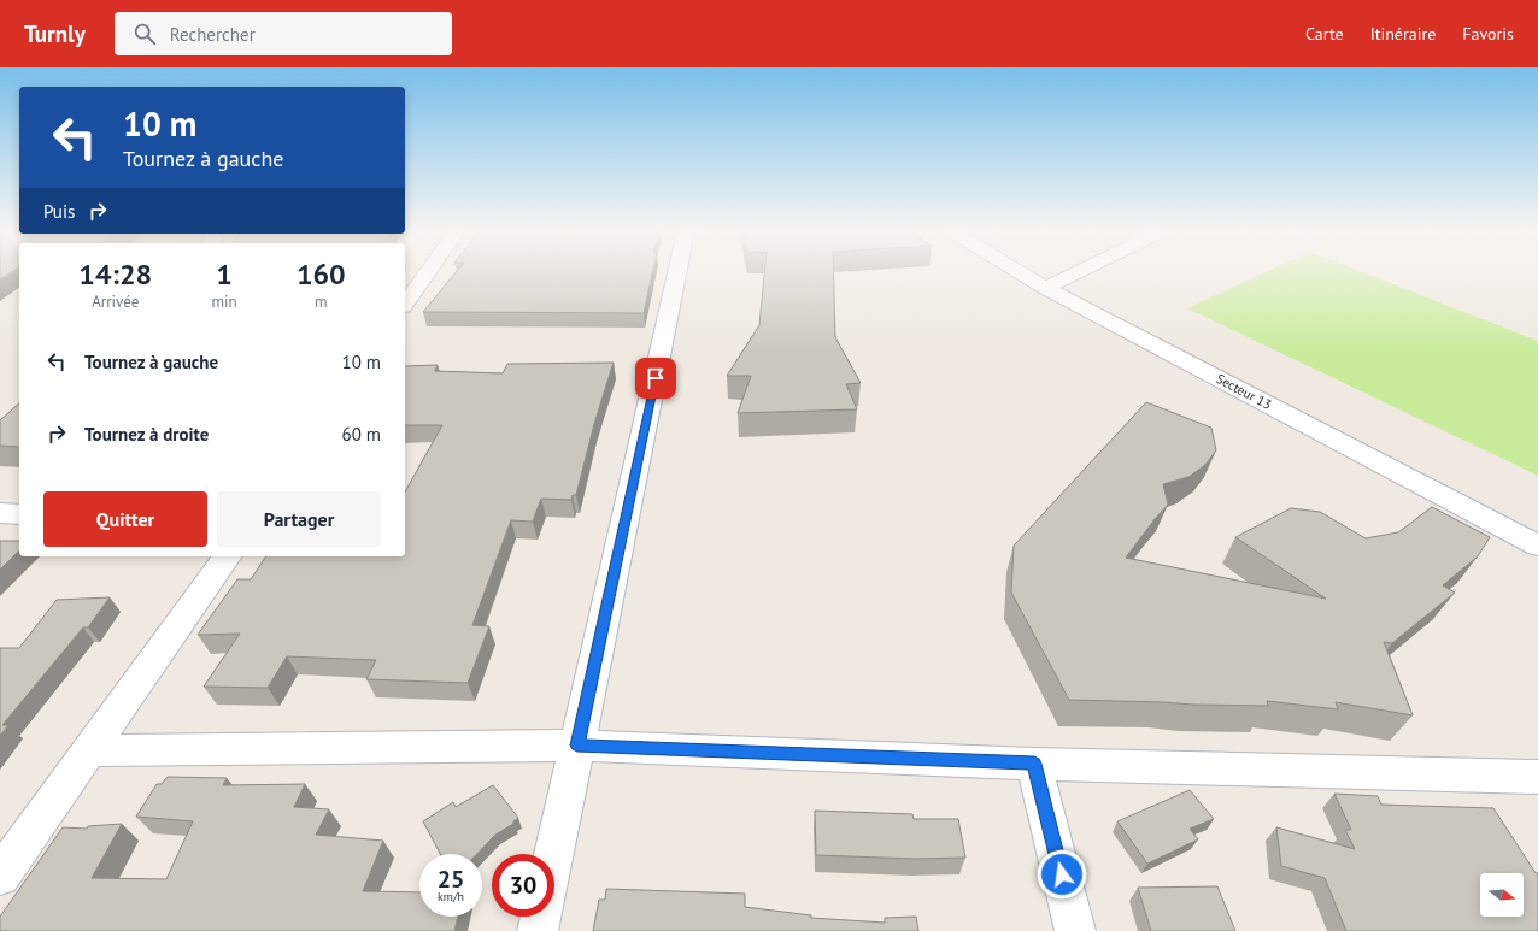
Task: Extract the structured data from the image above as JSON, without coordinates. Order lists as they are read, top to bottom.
{
  "streets": {
    "street": ["Secteur 13"]
  },
  "north": "right",
  "page": {
    "header": "Turnly",
    "search": "Rechercher",
    "nav": ["Carte", "Itinéraire", "Favoris"],
    "turn": ["10 m", "Tournez à gauche"],
    "then": "Puis",
    "eta": [
      "14:28",
      "Arrivée",
      "1",
      "min",
      "160",
      "m"
    ],
    "list": [
      {
        "name": "Tournez à gauche",
        "value": "10 m"
      },
      {
        "name": "Tournez à droite",
        "value": "60 m"
      }
    ],
    "buttons": ["Quitter", "Partager"],
    "speed": "25 km/h",
    "limit": "30"
  }
}
